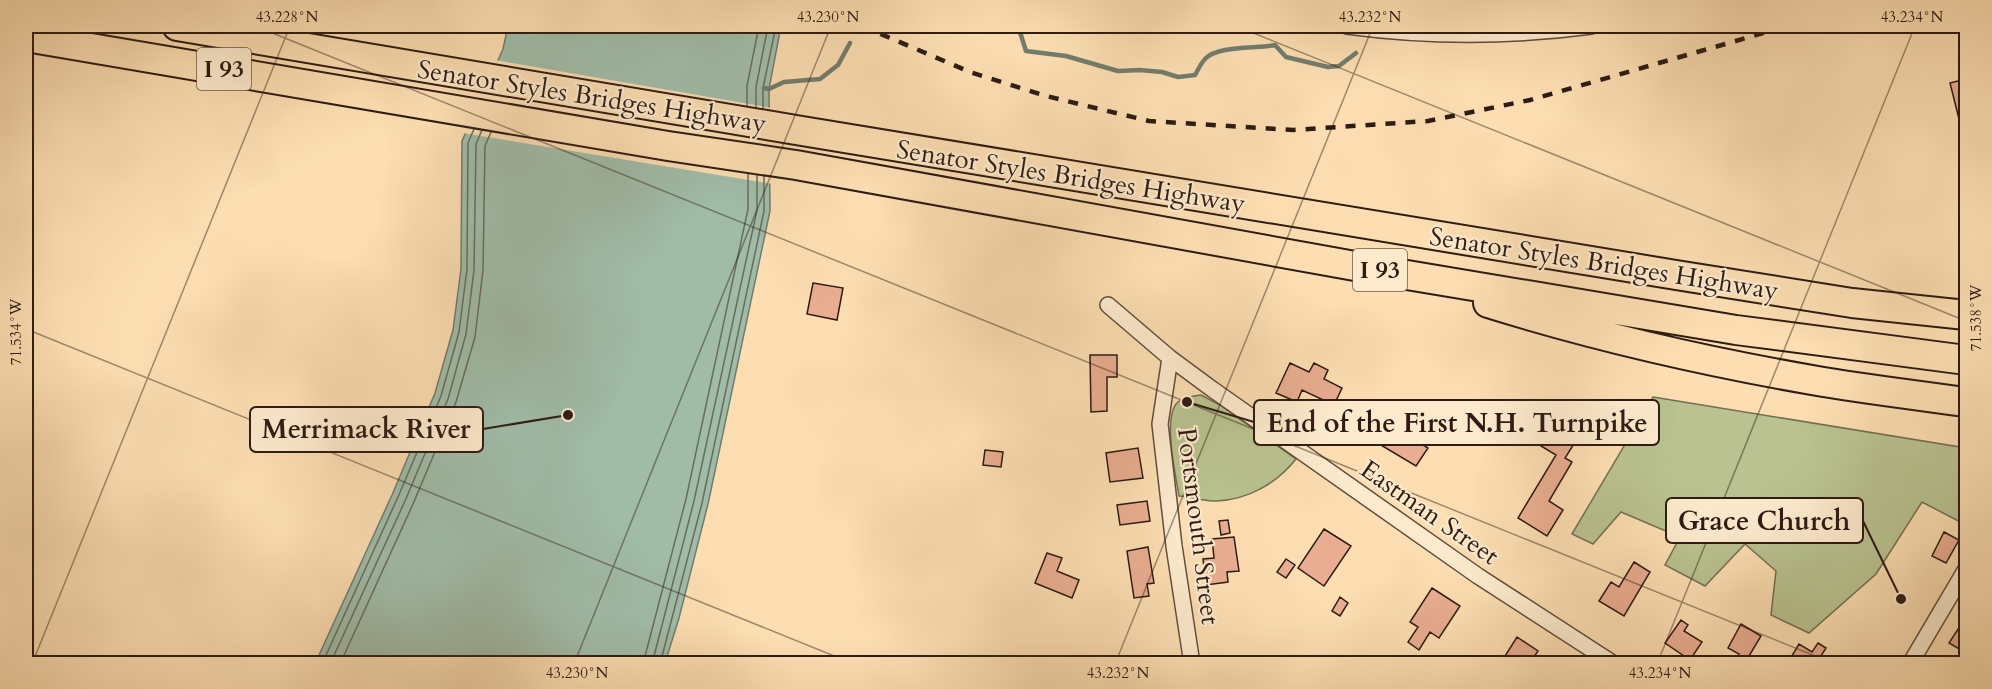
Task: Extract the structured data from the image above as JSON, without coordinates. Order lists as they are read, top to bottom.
{
  "streets": {
    "highway": ["I 93", "Senator Styles Bridges Highway"],
    "street": ["Eastman Street", "Portsmouth Street"]
  },
  "crossings": [
    ["Eastman Street", "Portsmouth Street"]
  ],
  "places": ["End of the First N.H. Turnpike", "Merrimack River", "Grace Church"],
  "coordinates": [
    "43.228°N",
    "43.230°N",
    "43.232°N",
    "43.234°N",
    "71.538°W",
    "71.534°W"
  ]
}
